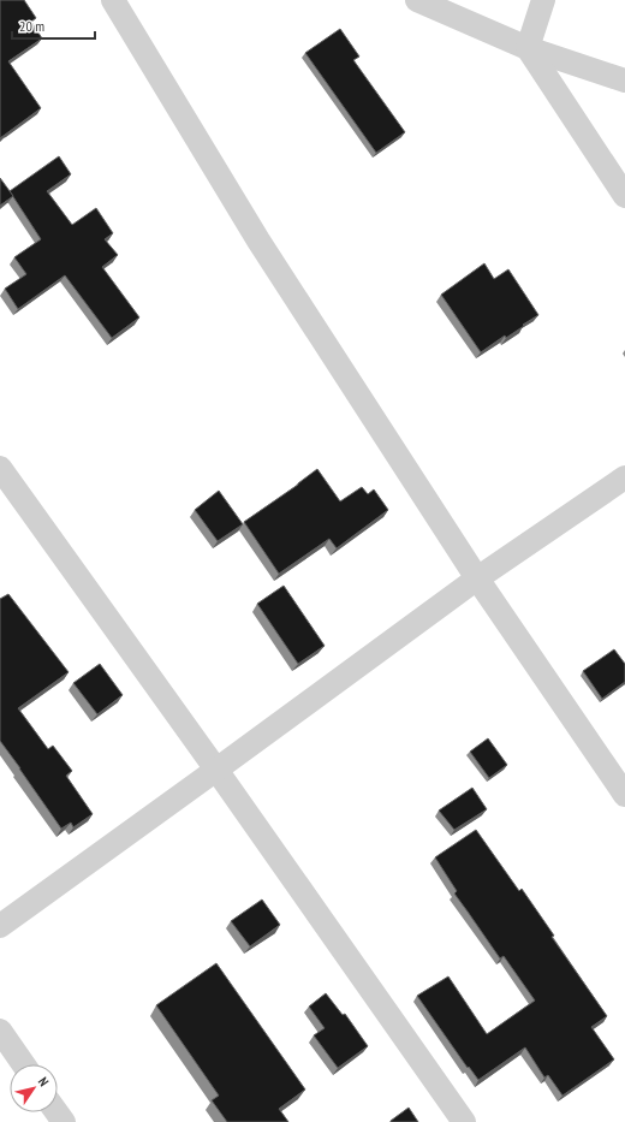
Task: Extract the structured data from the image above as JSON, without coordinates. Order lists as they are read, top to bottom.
{
  "scale_bar": "20 m",
  "north": "top right"
}
